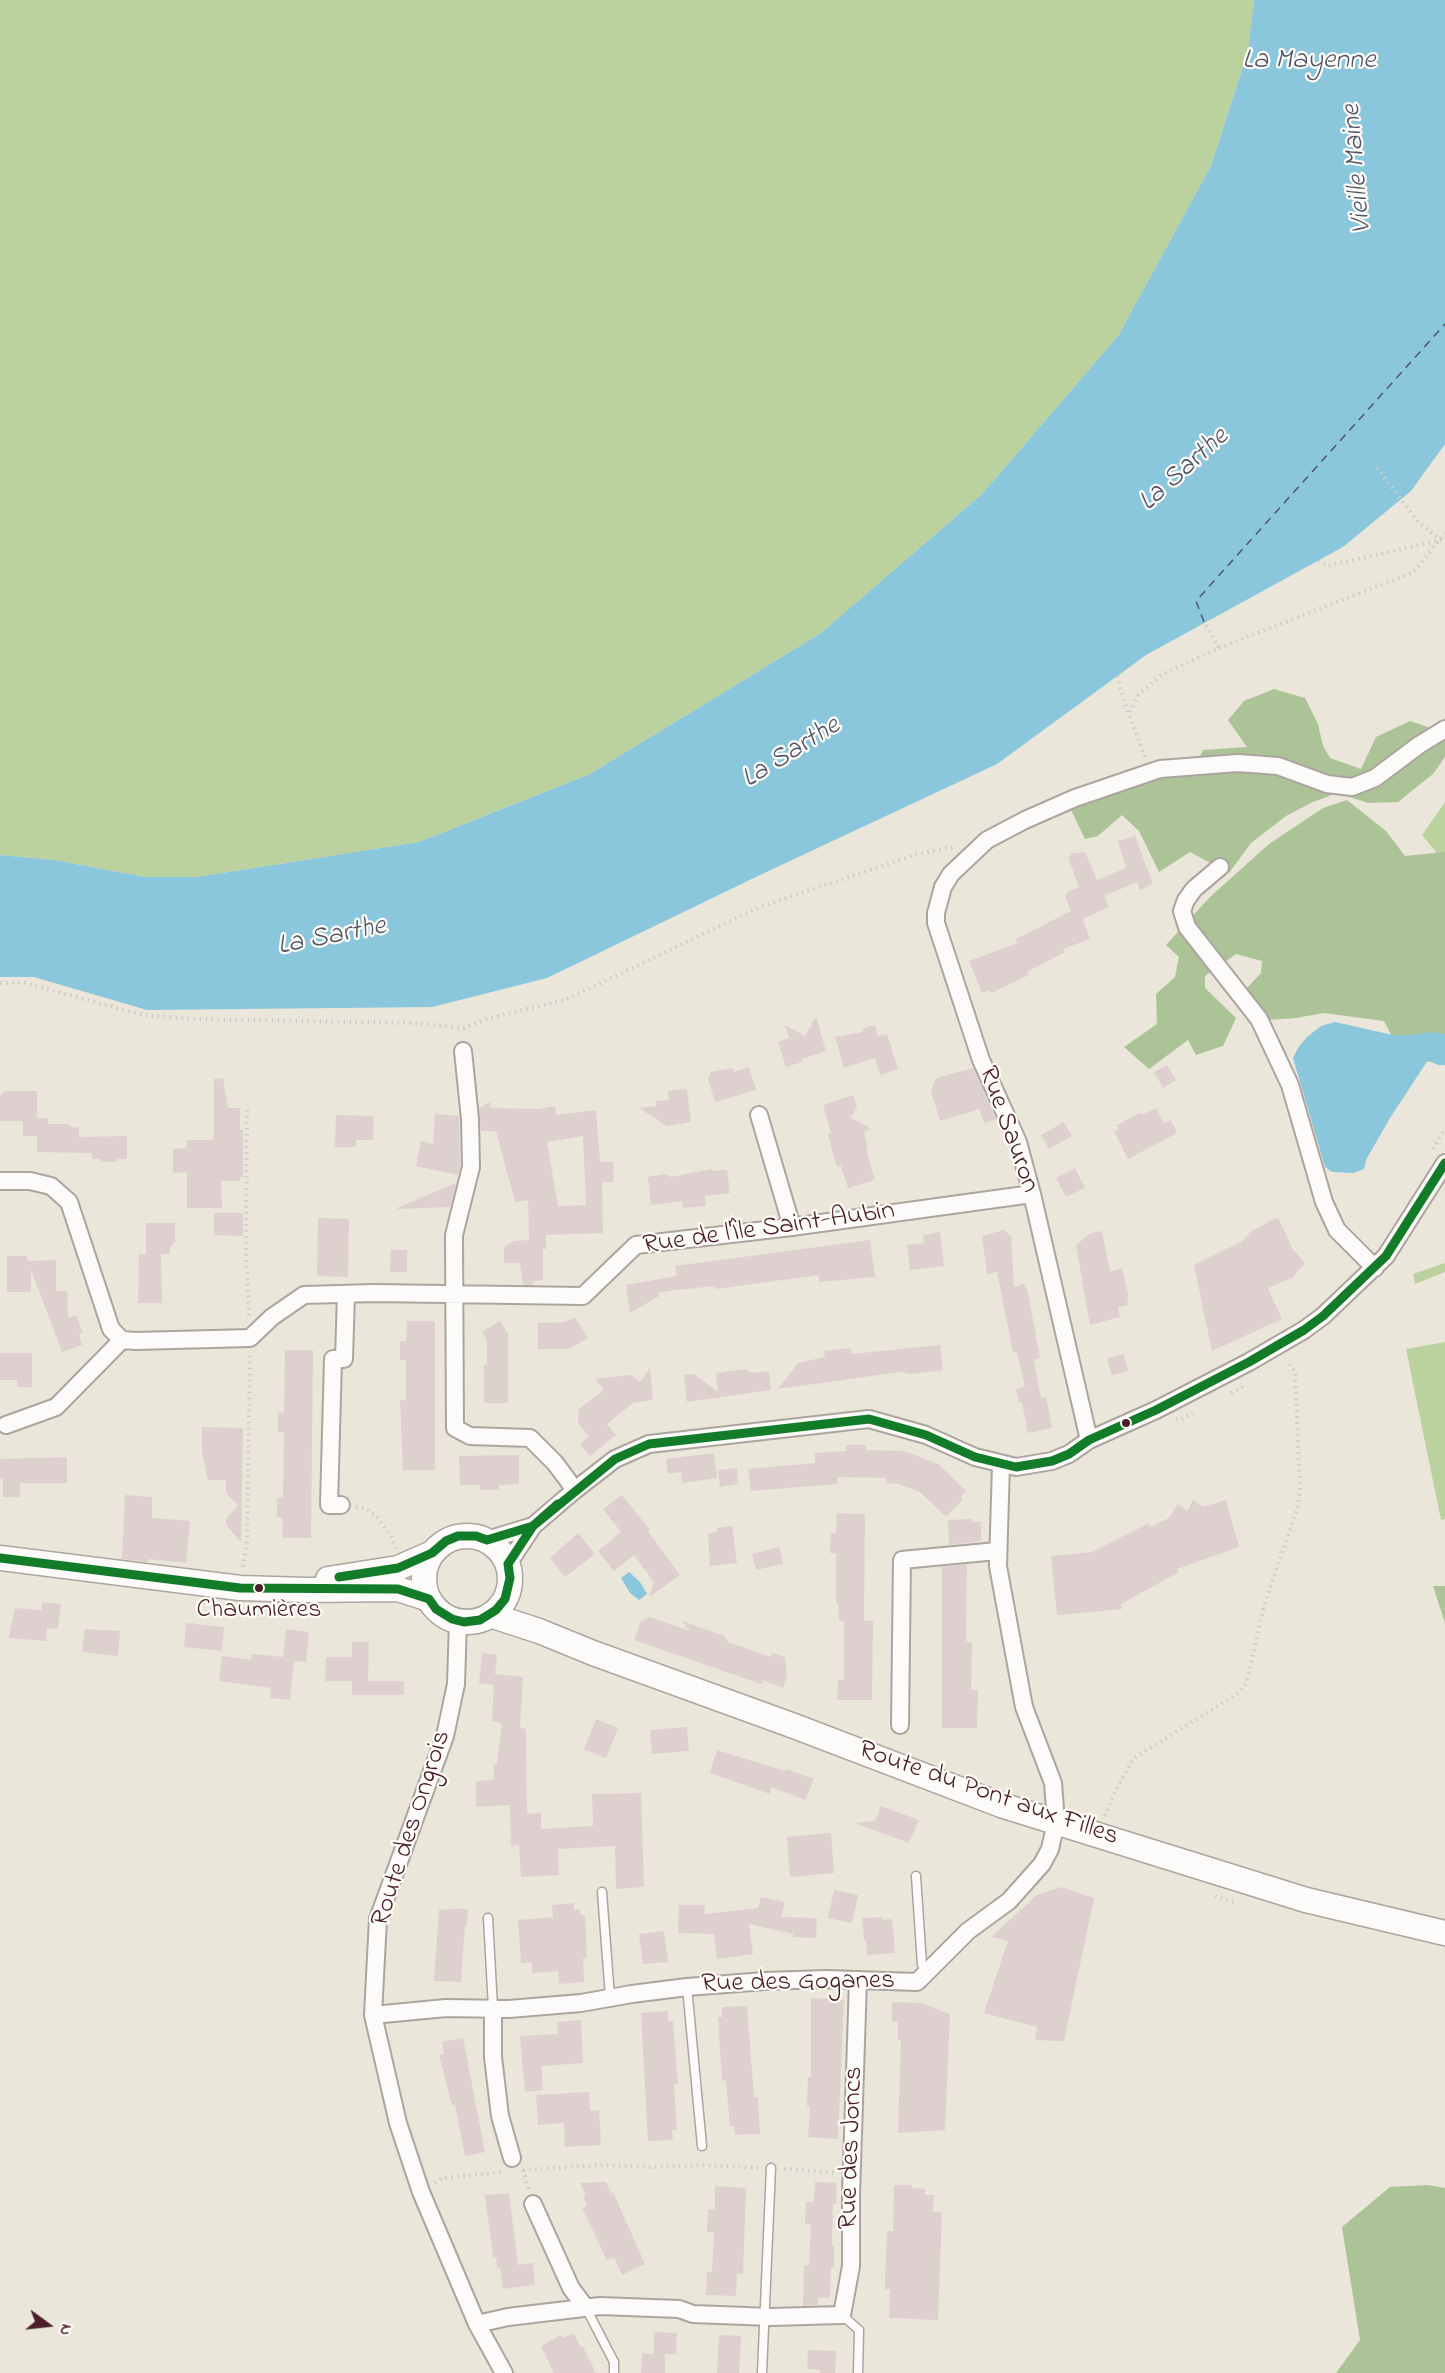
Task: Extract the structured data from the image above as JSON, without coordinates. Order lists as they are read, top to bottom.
{
  "streets": {
    "street": [
      "Rue Sauron",
      "Rue de l'Île Saint-Aubin",
      "Route du Pont aux Filles",
      "Route des Ongrois",
      "Rue des Goganes",
      "Rue des Joncs"
    ]
  },
  "crossings": [
    ["Rue Sauron", "Rue de l'Île Saint-Aubin"],
    ["Route du Pont aux Filles", "Route des Ongrois"],
    ["Route du Pont aux Filles", "Rue des Goganes"],
    ["Route des Ongrois", "Rue des Goganes"],
    ["Rue des Goganes", "Rue des Joncs"]
  ],
  "water": ["La Mayenne", "Vieille Maine", "La Sarthe"],
  "places": ["Chaumières"],
  "north": "right"
}
